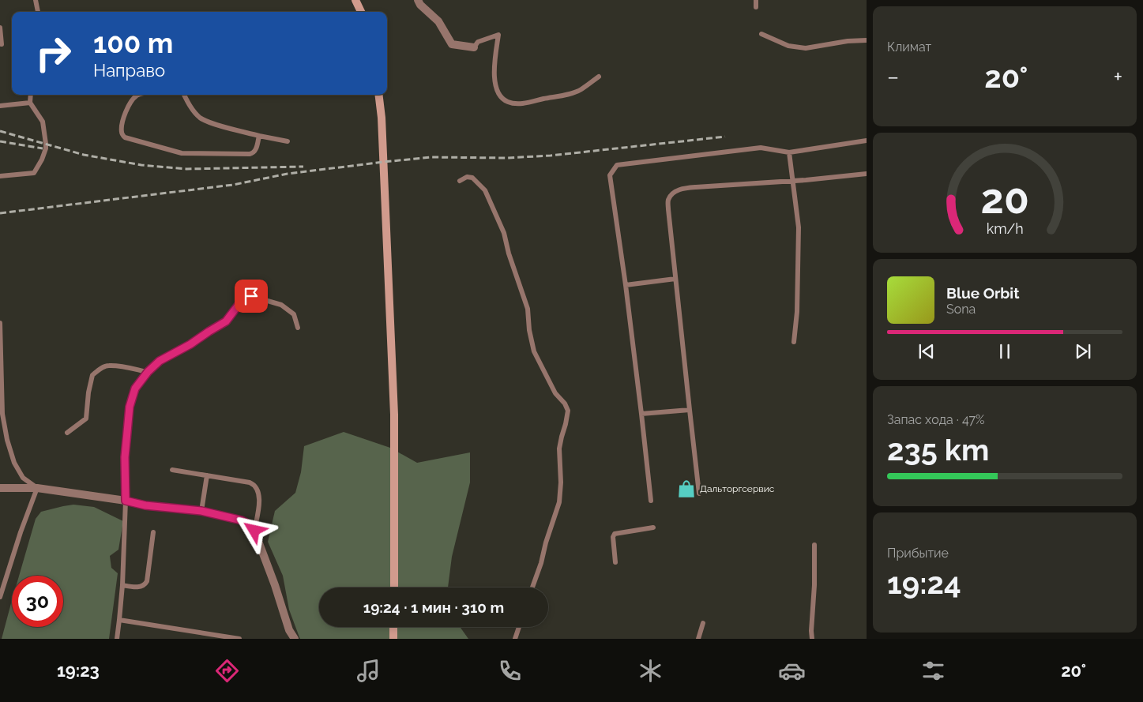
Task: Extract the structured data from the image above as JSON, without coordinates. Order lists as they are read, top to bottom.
{
  "places": {
    "shop": ["Дальторгсервис"]
  },
  "page": {
    "tile": [
      "Климат",
      ["Запас хода · 47%", "235 km"],
      ["Прибытие", "19:24"]
    ],
    "turn": ["100 m", "Направо"],
    "heat": ["−", "20°", "+"],
    "song": ["Blue Orbit", "Sona"],
    "limit": "30",
    "trip": "19:24 · 1 мин · 310 m",
    "tabs": ["19:23", "20°"],
    "gauge": ["20", "km/h"]
  }
}
